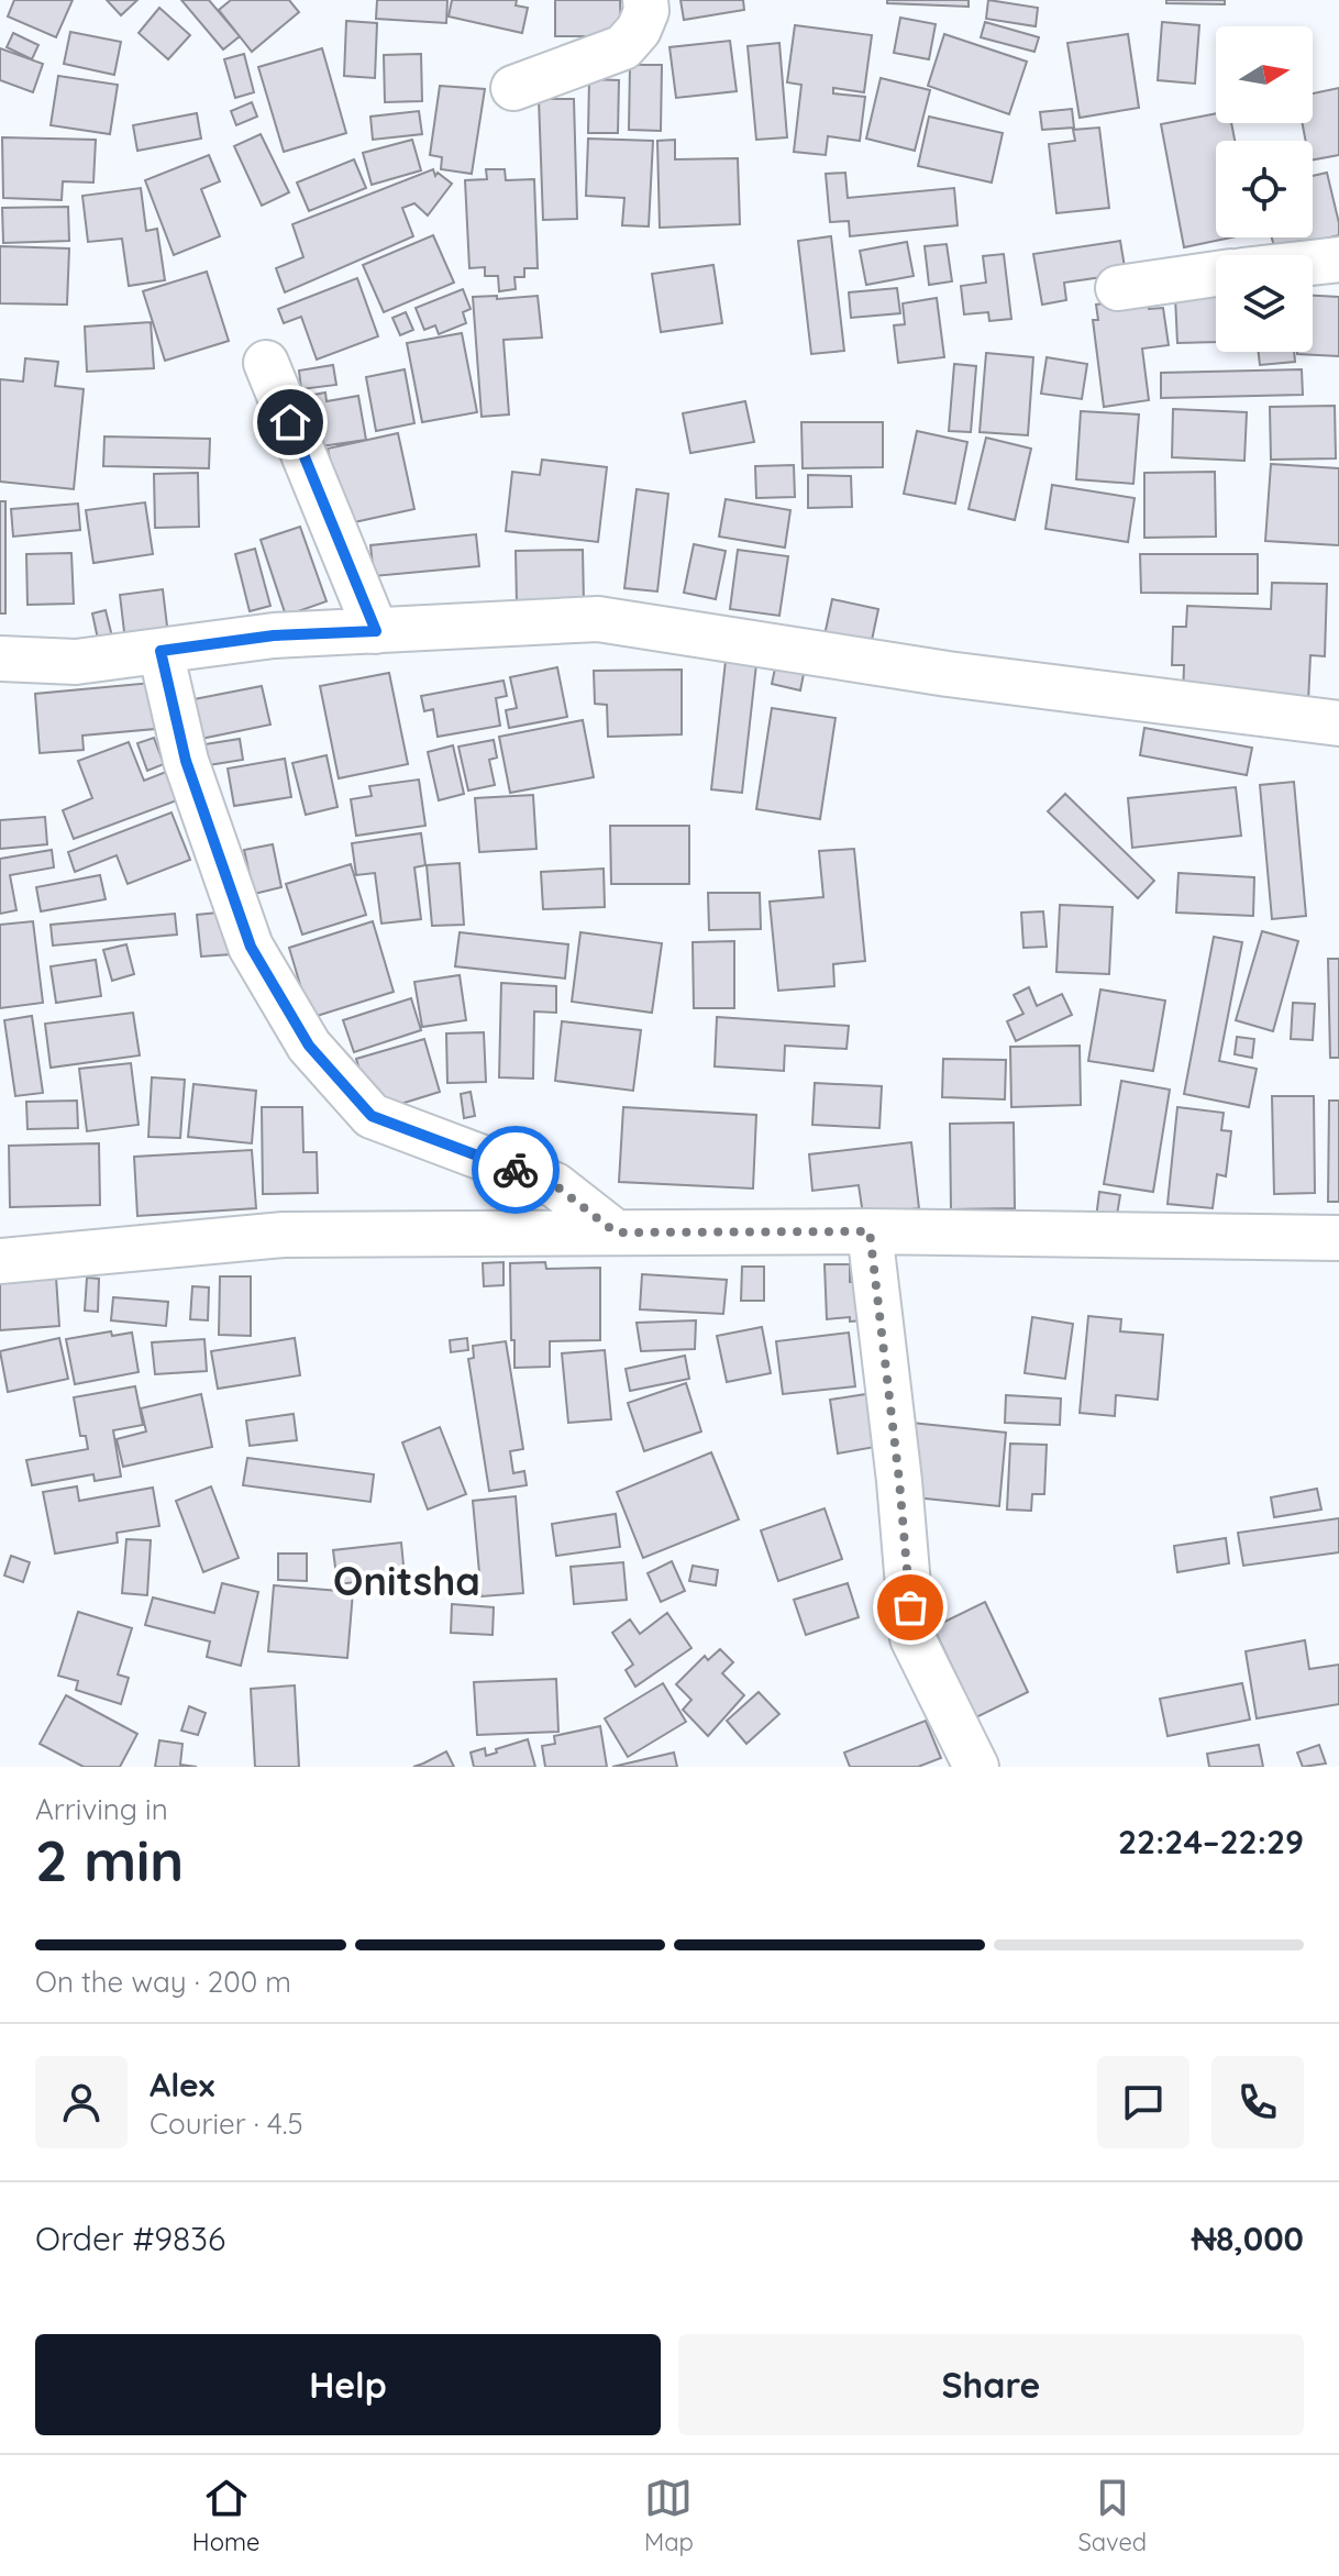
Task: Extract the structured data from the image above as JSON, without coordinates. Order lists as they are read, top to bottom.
{
  "districts": ["Onitsha"],
  "north": "right",
  "page": {
    "heading": ["2 min", "Arriving in", "22:24–22:29"],
    "panel": [
      "Alex",
      "Courier · 4.5",
      "Order #9836",
      "₦8,000"
    ],
    "bar": "On the way · 200 m",
    "buttons": ["Help", "Share"],
    "tabs": ["Home", "Map", "Saved"]
  }
}
